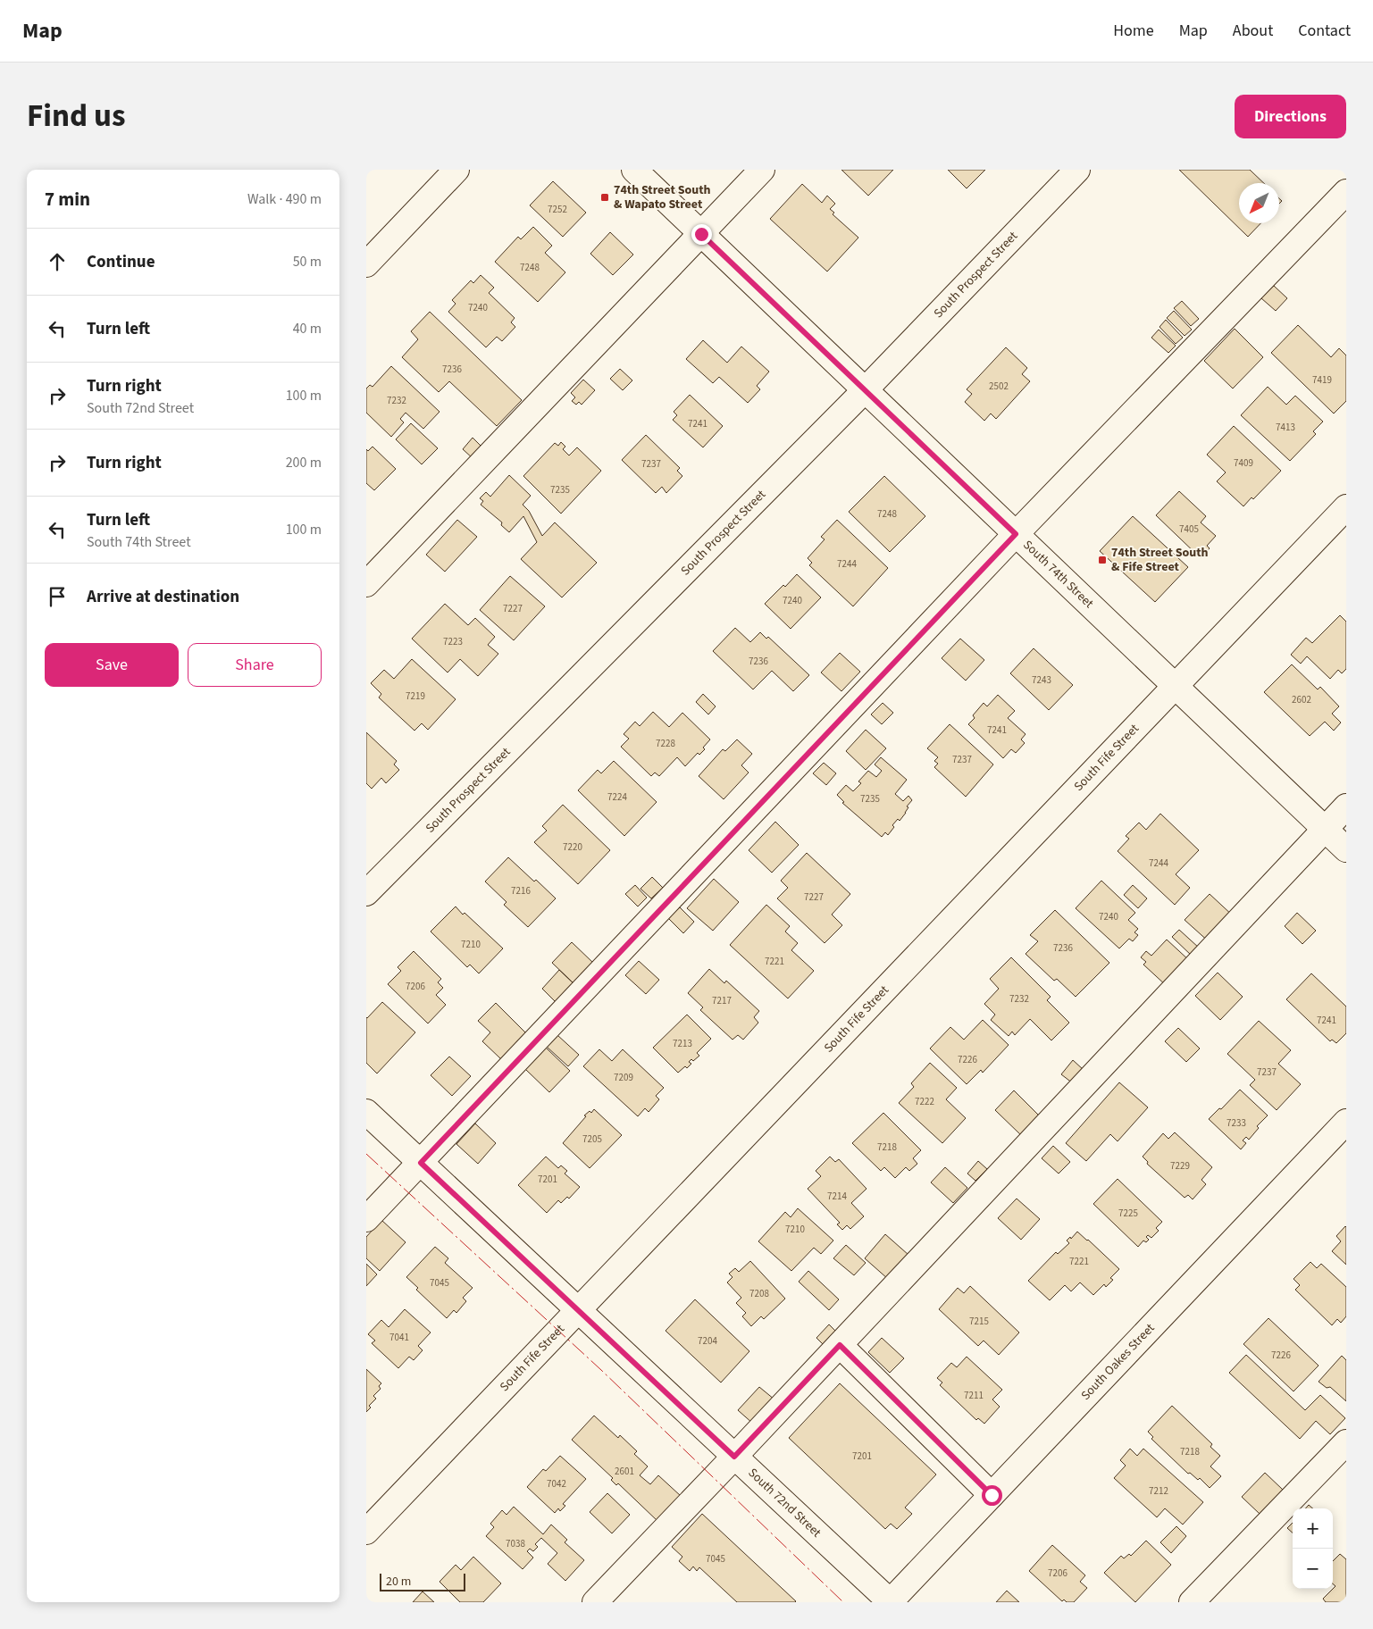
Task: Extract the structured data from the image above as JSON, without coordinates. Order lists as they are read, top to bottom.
{
  "streets": {
    "street": [
      "South Prospect Street",
      "South 74th Street",
      "South Fife Street",
      "South Oakes Street",
      "South 72nd Street"
    ]
  },
  "crossings": [
    ["South Prospect Street", "South 74th Street"],
    ["South 74th Street", "South Fife Street"],
    ["South Fife Street", "South 72nd Street"],
    ["South Oakes Street", "South 72nd Street"]
  ],
  "places": {
    "transit": ["74th Street South & Wapato Street", "74th Street South & Fife Street"]
  },
  "house_numbers": [
    "7252",
    "7248",
    "7240",
    "7236",
    "7419",
    "2502",
    "7232",
    "7241",
    "7413",
    "7409",
    "7237",
    "7235",
    "7248",
    "7405",
    "7244",
    "7240",
    "7227",
    "7223",
    "7236",
    "7243",
    "7219",
    "2602",
    "7241",
    "7228",
    "7237",
    "7224",
    "7235",
    "7220",
    "7244",
    "7216",
    "7227",
    "7240",
    "7210",
    "7236",
    "7221",
    "7206",
    "7232",
    "7217",
    "7241",
    "7213",
    "7226",
    "7237",
    "7209",
    "7222",
    "7233",
    "7205",
    "7218",
    "7229",
    "7201",
    "7214",
    "7225",
    "7210",
    "7221",
    "7045",
    "7208",
    "7215",
    "7041",
    "7204",
    "7226",
    "7211",
    "7218",
    "7201",
    "2601",
    "7042",
    "7212",
    "7038",
    "7045",
    "7206"
  ],
  "scale_bar": "20 m",
  "north": "bottom left",
  "page": {
    "header": "Map",
    "nav": [
      "Home",
      "Map",
      "About",
      "Contact"
    ],
    "title": "Find us",
    "buttons": [
      "Directions",
      ["Save", "Share"]
    ],
    "heading": ["7 min", "Walk · 490 m"],
    "list": [
      ["Continue", "50 m"],
      ["Turn left", "40 m"],
      ["Turn right", "South 72nd Street", "100 m"],
      ["Turn right", "200 m"],
      ["Turn left", "South 74th Street", "100 m"],
      "Arrive at destination"
    ],
    "map_buttons": ["+", "−"],
    "scale": "20 m"
  }
}
